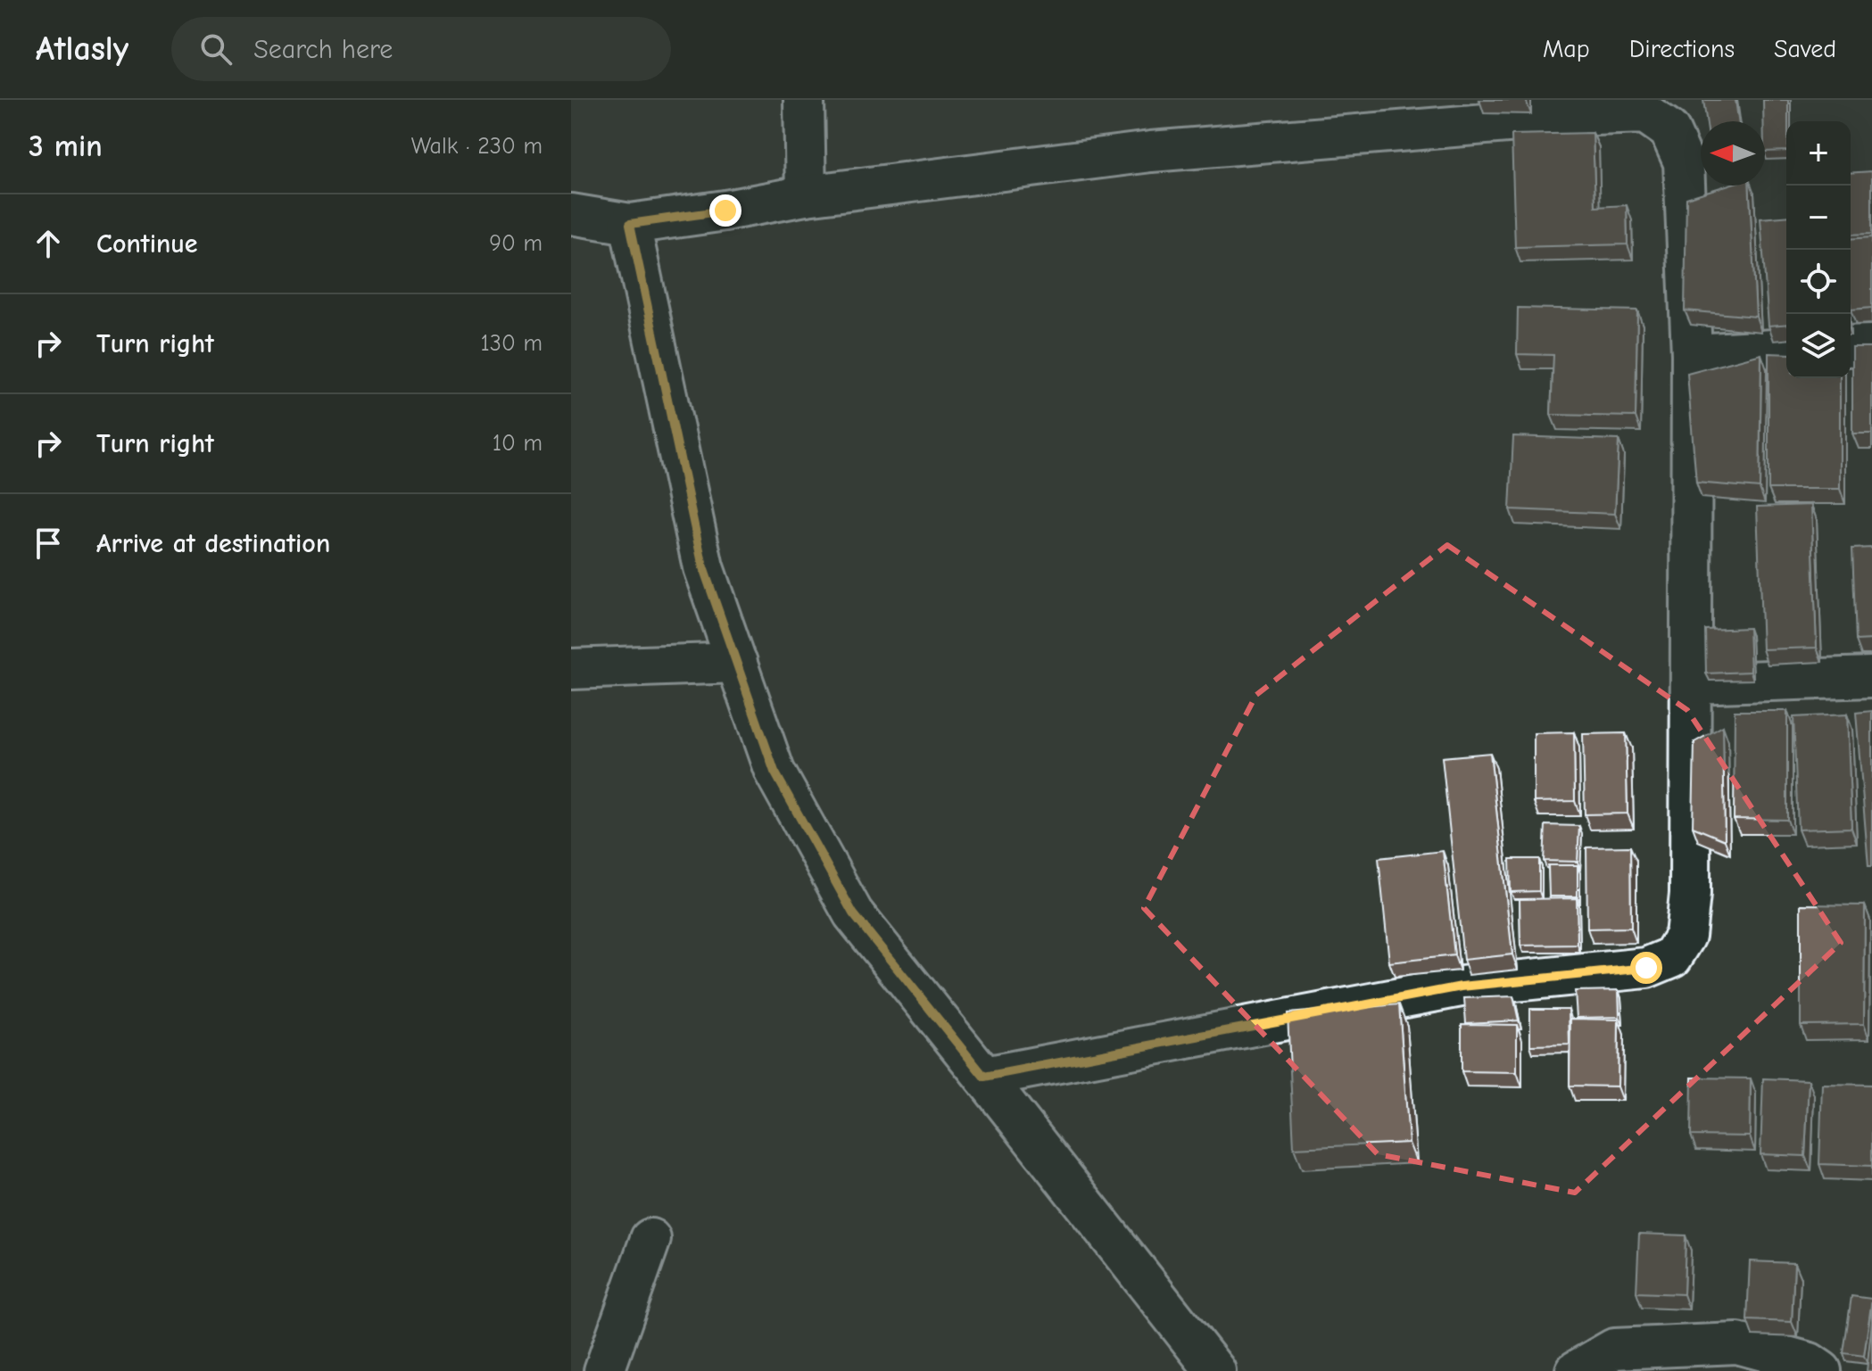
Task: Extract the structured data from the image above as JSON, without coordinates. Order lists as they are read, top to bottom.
{
  "north": "left",
  "page": {
    "header": "Atlasly",
    "search": "Search here",
    "nav": ["Map", "Directions", "Saved"],
    "heading": ["3 min", "Walk · 230 m"],
    "map_buttons": ["+", "−"],
    "list": [
      ["Continue", "90 m"],
      ["Turn right", "130 m"],
      ["Turn right", "10 m"],
      "Arrive at destination"
    ]
  }
}
